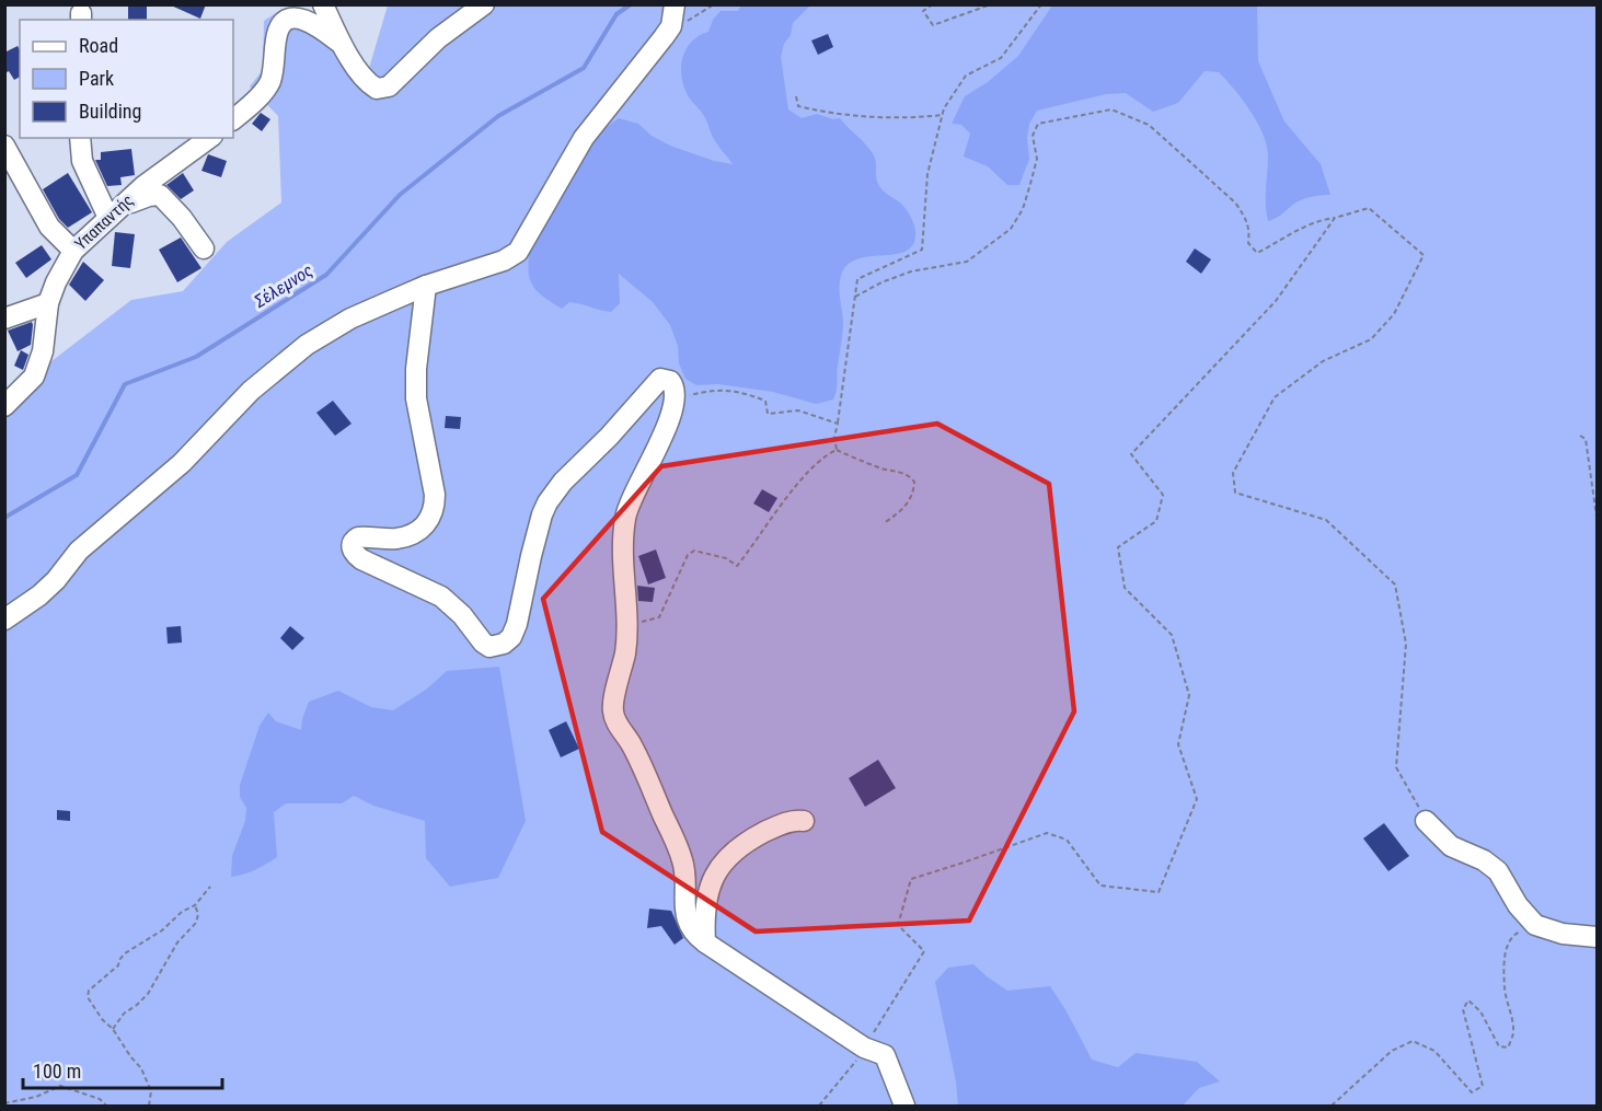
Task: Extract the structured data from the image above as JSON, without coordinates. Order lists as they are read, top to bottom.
{
  "streets": {
    "street": ["Υπαπαντής"]
  },
  "water": ["Σέλεμνος"],
  "legend": ["Road", "Park", "Building"],
  "scale_bar": "100 m"
}
